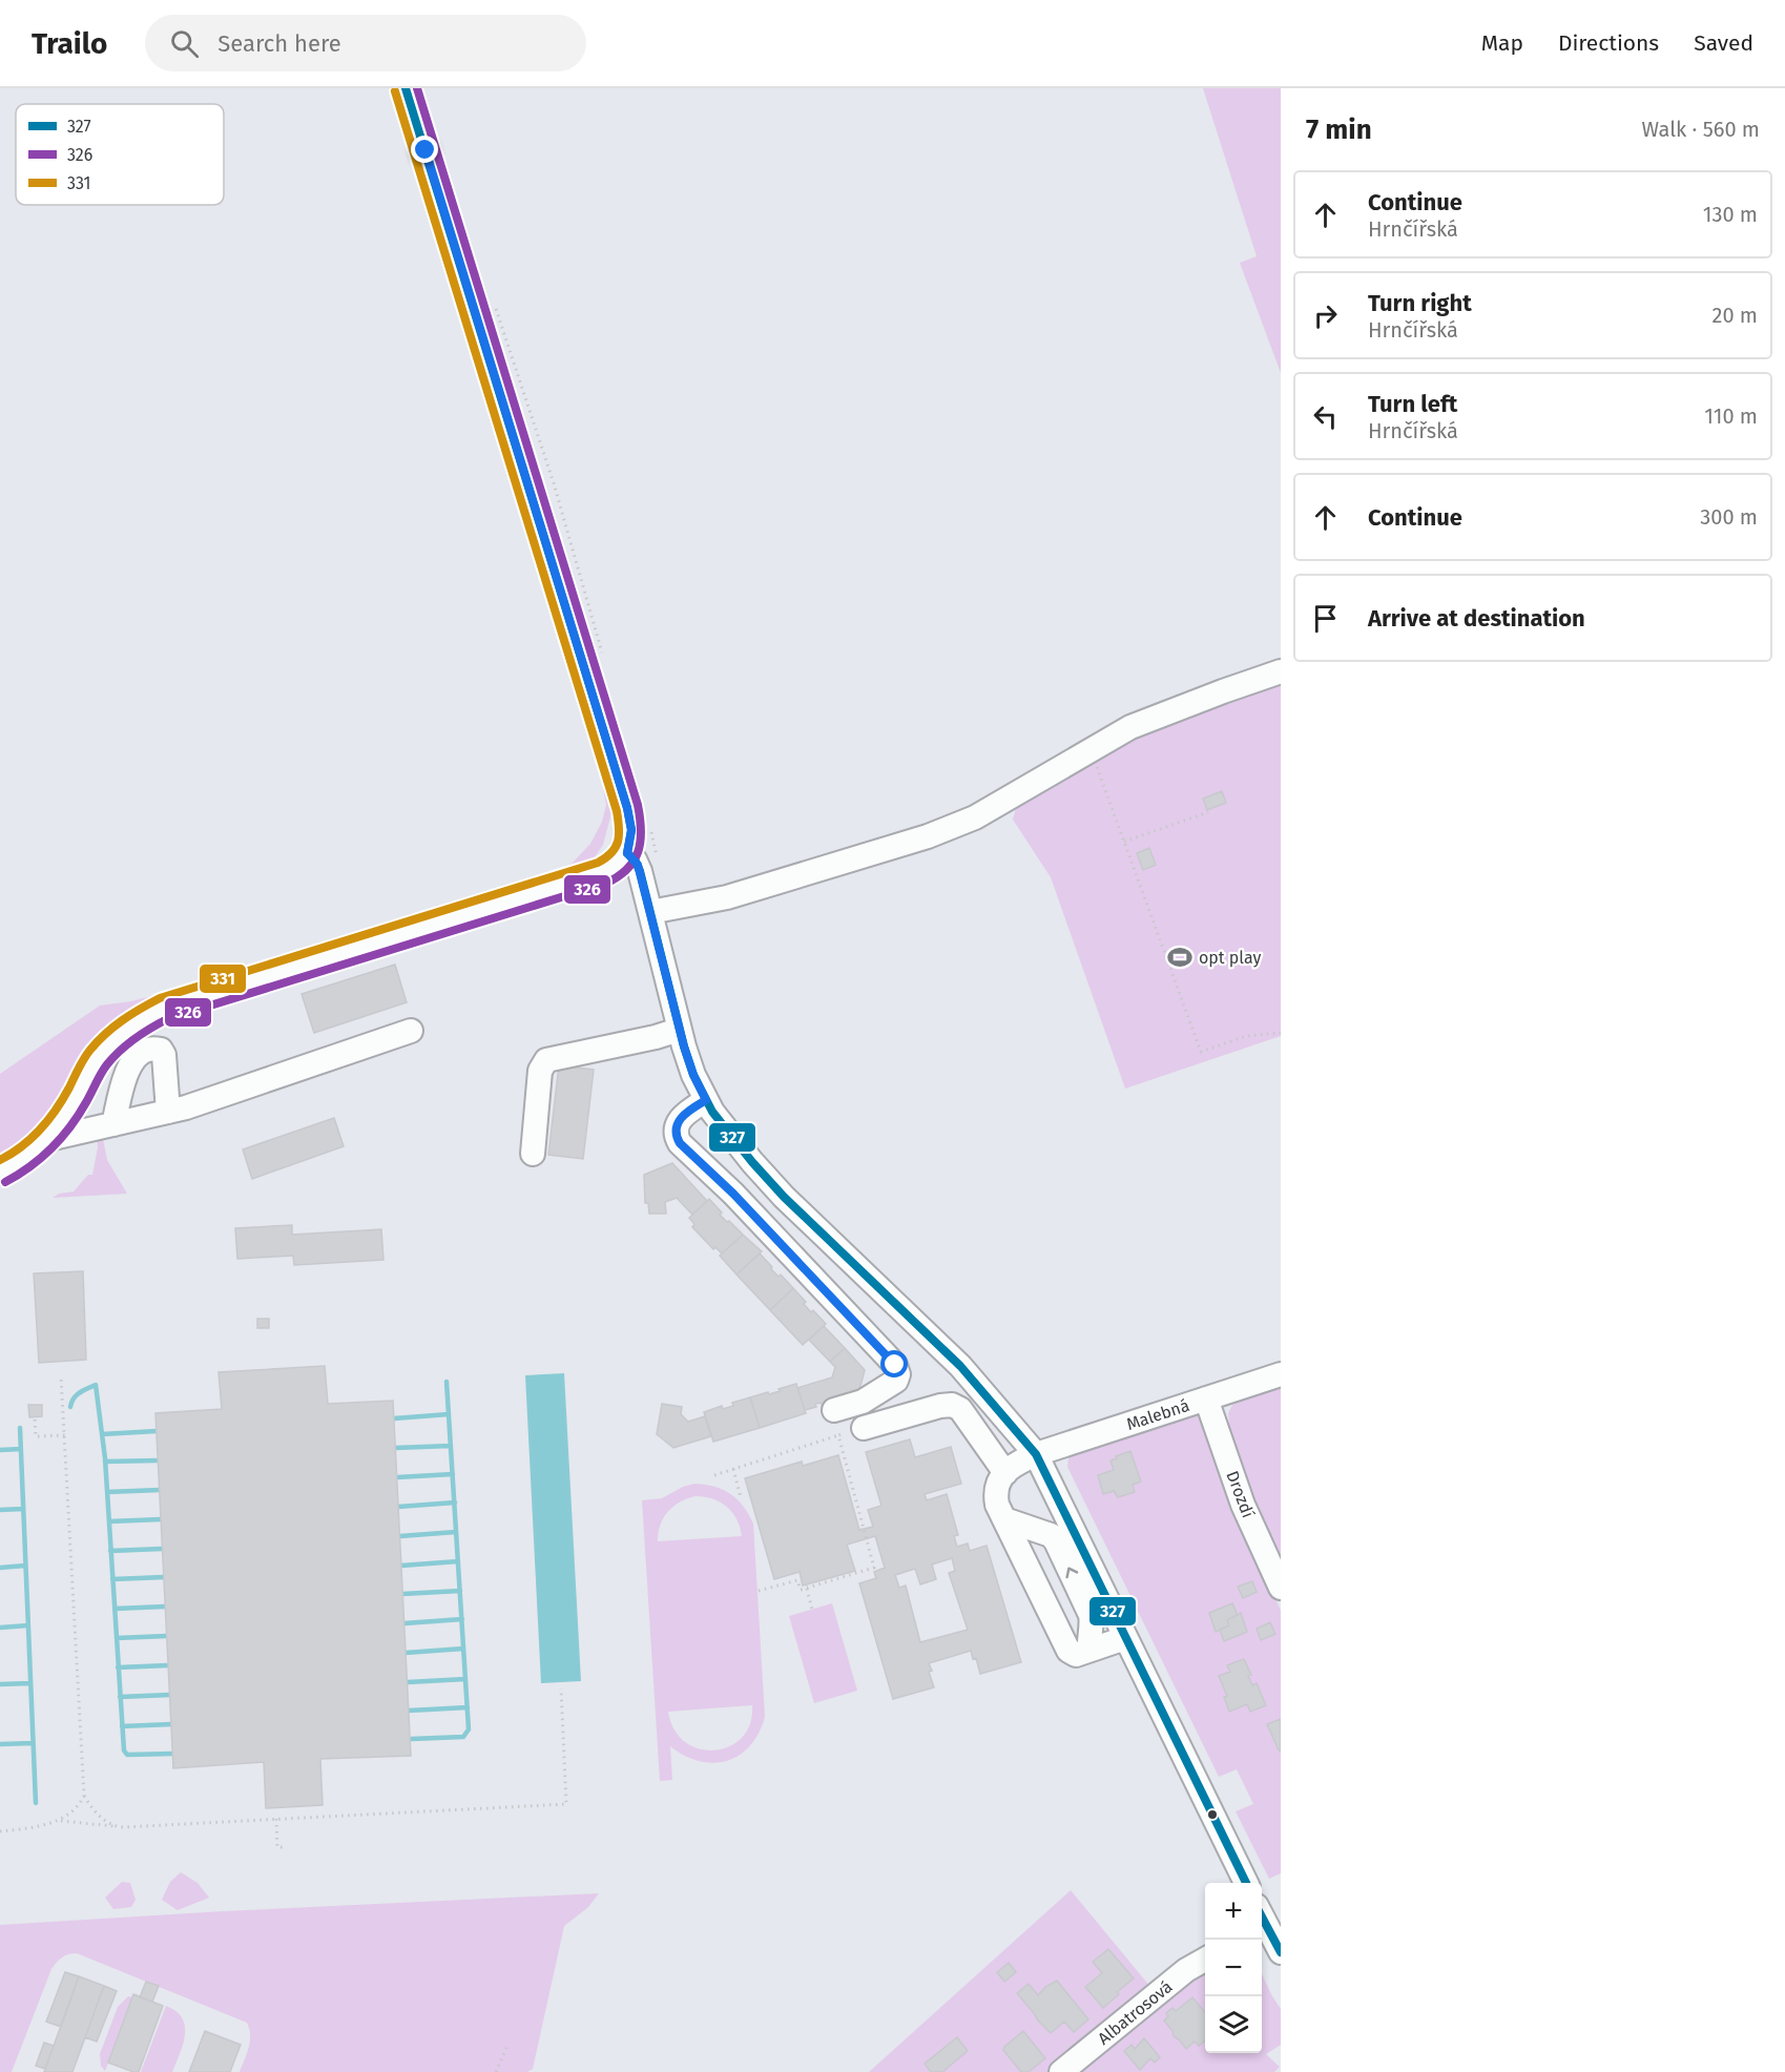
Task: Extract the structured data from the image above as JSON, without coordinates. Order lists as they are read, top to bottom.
{
  "streets": {
    "street": ["Malebná", "Drozdí", "Albatrosová"]
  },
  "crossings": [
    ["Malebná", "Drozdí"]
  ],
  "places": {
    "sports": ["opt play"]
  },
  "lines": ["transit line 327", "transit line 326", "transit line 331"],
  "legend": ["327", "326", "331"],
  "page": {
    "header": "Trailo",
    "search": "Search here",
    "nav": ["Map", "Directions", "Saved"],
    "heading": ["7 min", "Walk · 560 m"],
    "list": [
      ["Continue", "Hrnčířská", "130 m"],
      ["Turn right", "Hrnčířská", "20 m"],
      ["Turn left", "Hrnčířská", "110 m"],
      ["Continue", "300 m"],
      "Arrive at destination"
    ],
    "map_buttons": ["+", "−"]
  }
}
